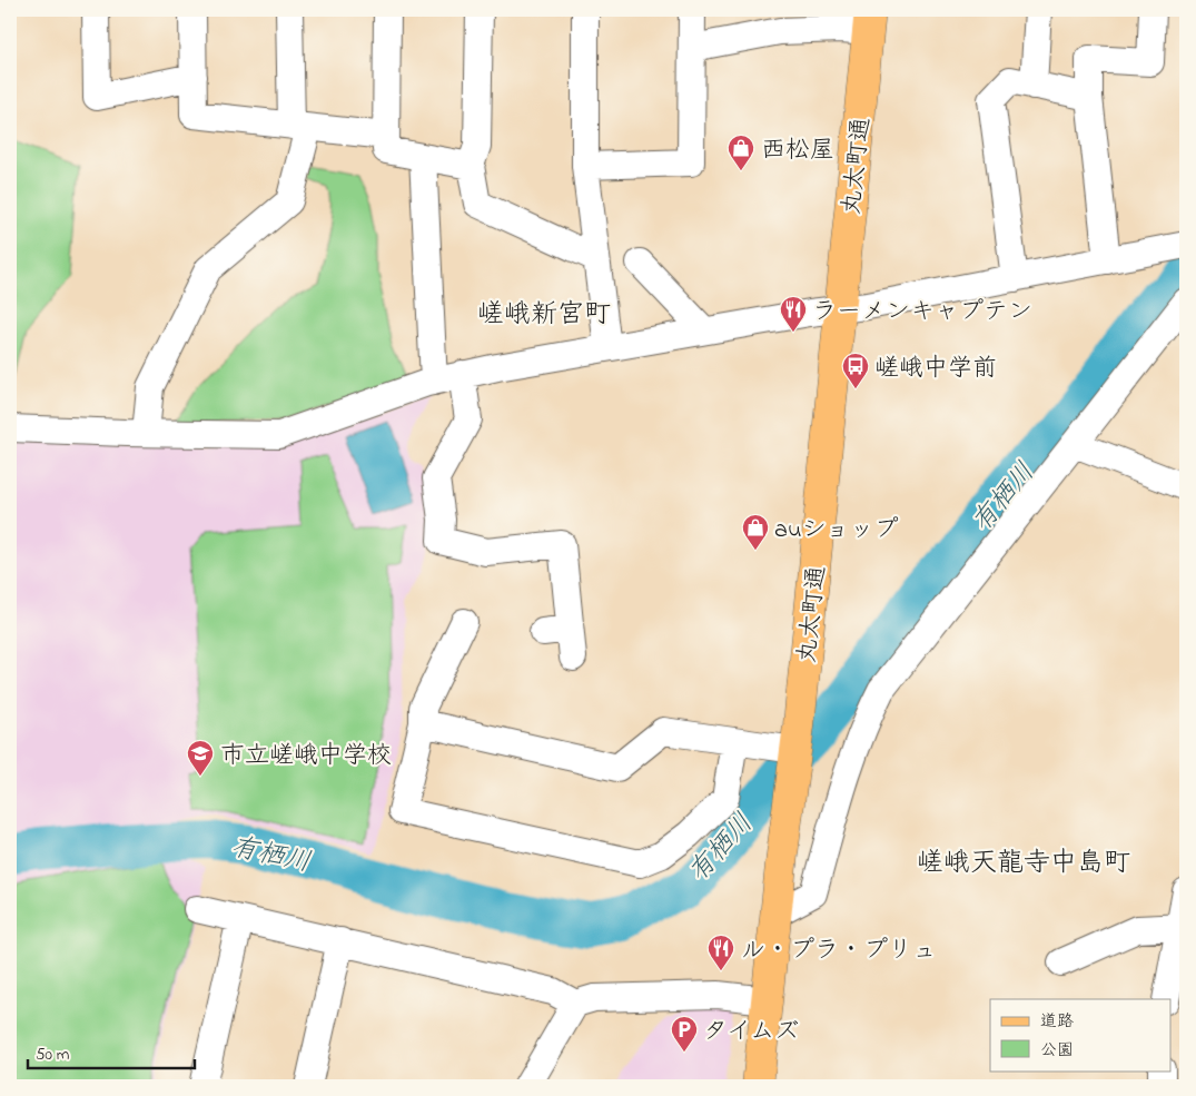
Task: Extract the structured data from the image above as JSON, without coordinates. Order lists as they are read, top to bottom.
{
  "streets": {
    "main road": ["丸太町通"]
  },
  "districts": ["嵯峨新宮町", "嵯峨天龍寺中島町"],
  "water": ["有栖川"],
  "places": {
    "shop": ["西松屋", "auショップ"],
    "restaurant": ["ラーメンキャプテン", "ル・プラ・プリュ"],
    "bus stop": ["嵯峨中学前"],
    "school or university": ["市立嵯峨中学校"],
    "parking": ["タイムズ"]
  },
  "legend": ["道路", "公園"],
  "scale_bar": "50 m"
}
